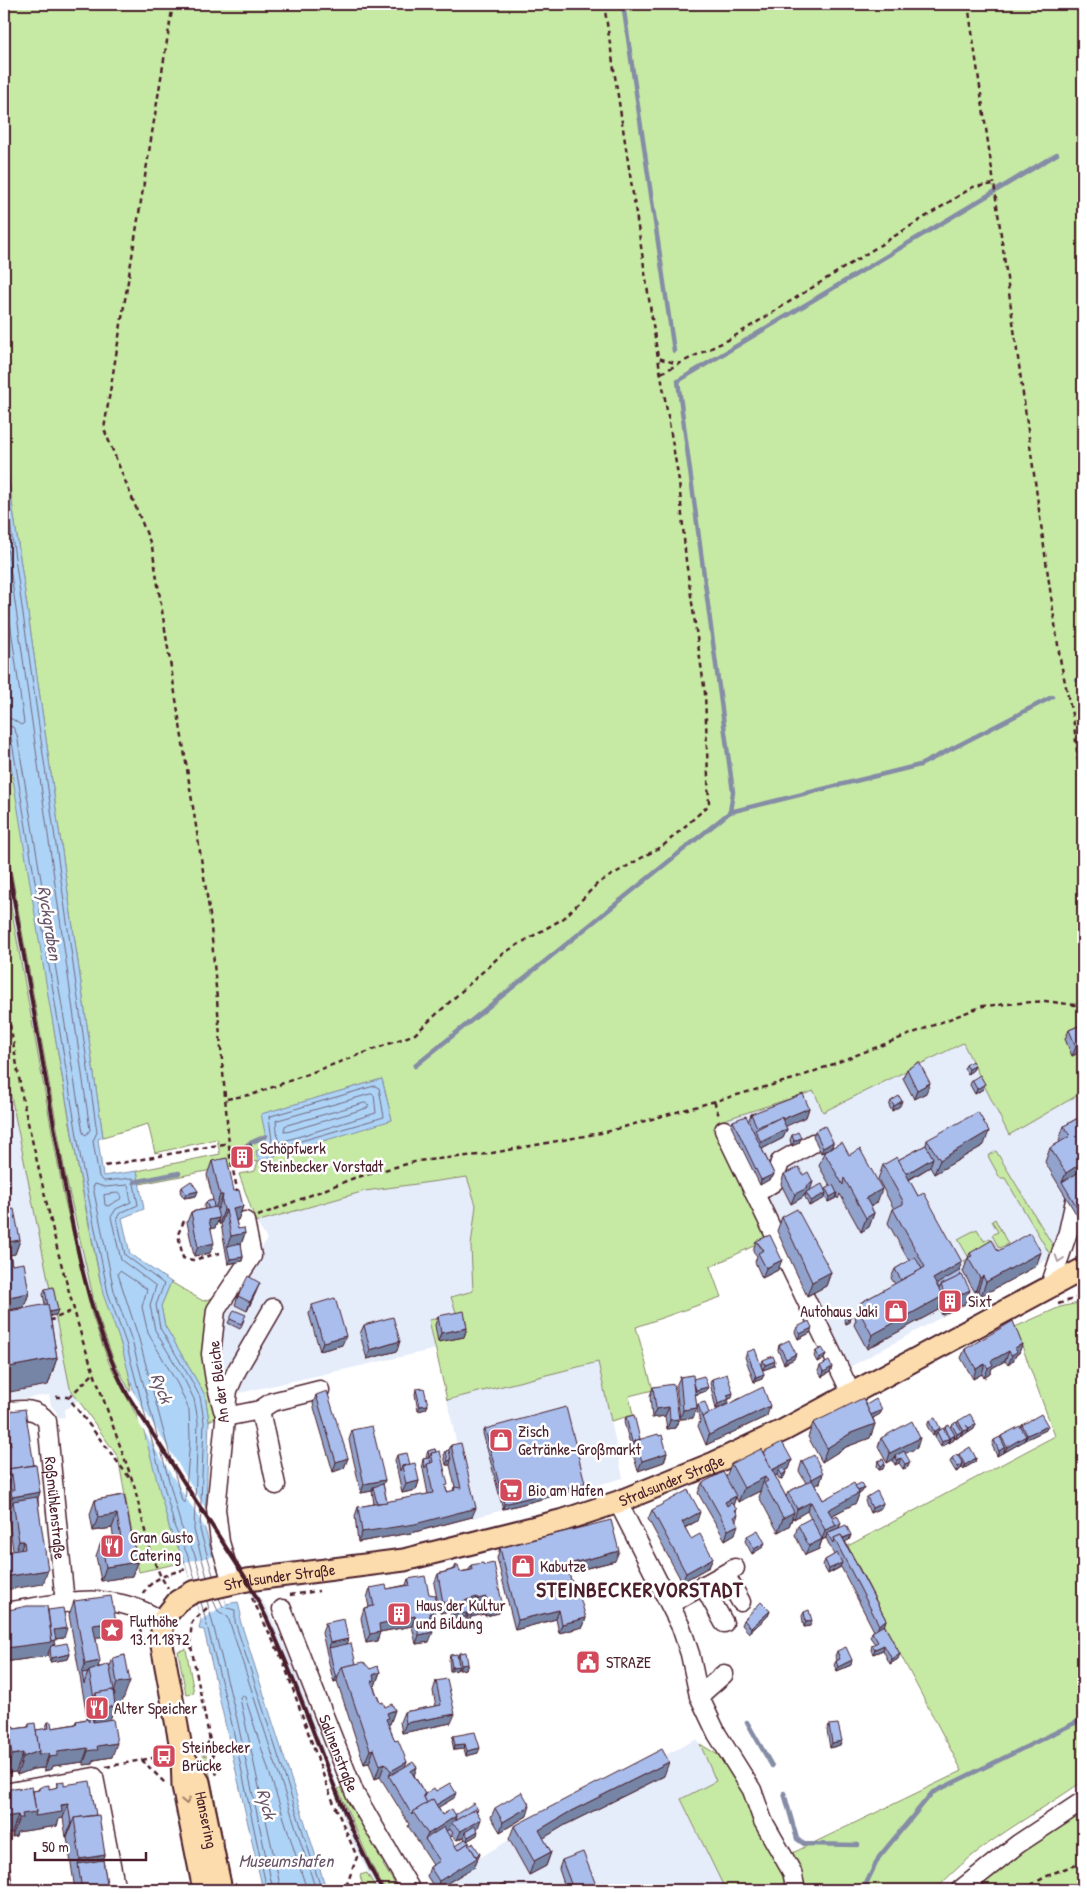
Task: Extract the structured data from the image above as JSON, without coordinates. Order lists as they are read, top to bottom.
{
  "streets": {
    "main road": ["Stralsunder Straße", "Hansering"],
    "street": ["An der Bleiche", "Roßmühlenstraße", "Salinenstraße"]
  },
  "crossings": [
    ["An der Bleiche", "Stralsunder Straße"],
    ["Stralsunder Straße", "Hansering"]
  ],
  "districts": ["STEINBECKERVORSTADT"],
  "water": ["Ryckgraben", "Ryck", "Museumshafen"],
  "places": {
    "building": ["Schöpfwerk Steinbecker Vorstadt", "Sixt", "Haus der Kultur und Bildung"],
    "shop": ["Autohaus Jaki", "Zisch Getränke-Großmarkt", "Kabutze"],
    "supermarket": ["Bio am Hafen"],
    "restaurant": ["Gran Gusto Catering", "Alter Speicher"],
    "place": ["Fluthöhe 13.11.1872"],
    "public building": ["STRAZE"],
    "bus stop": ["Steinbecker Brücke"]
  },
  "scale_bar": "50 m"
}
